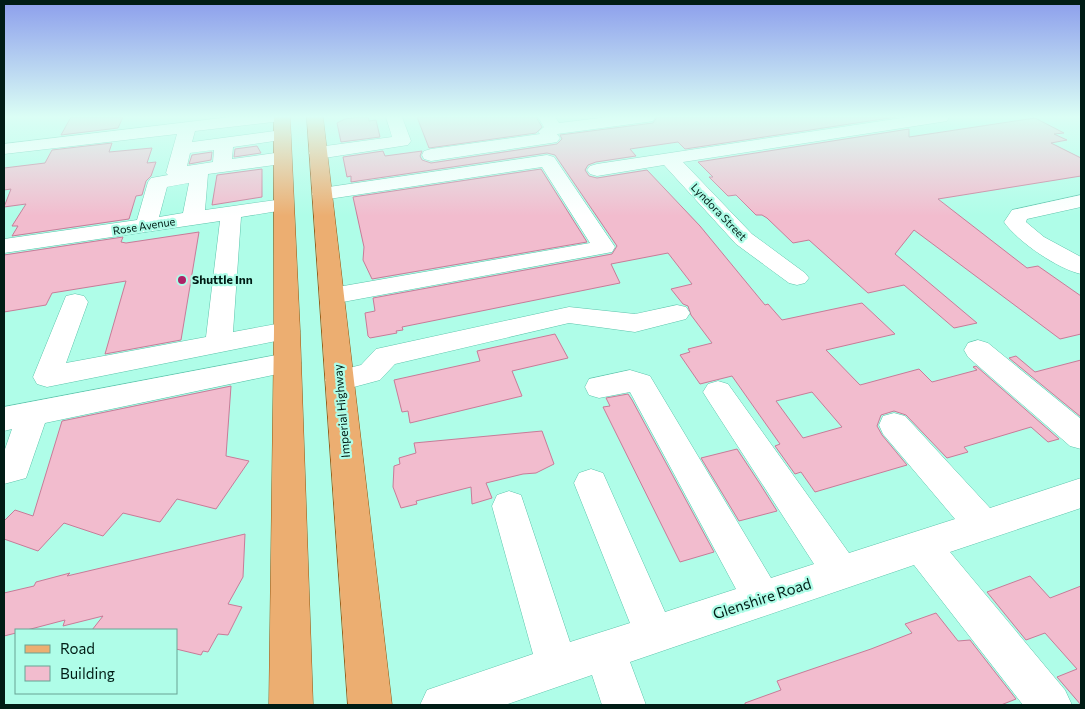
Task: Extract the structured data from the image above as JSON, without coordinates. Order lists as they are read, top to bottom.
{
  "streets": {
    "main road": ["Imperial Highway"],
    "street": ["Lyndora Street", "Rose Avenue", "Glenshire Road"]
  },
  "places": ["Shuttle Inn"],
  "legend": ["Road", "Building"]
}
